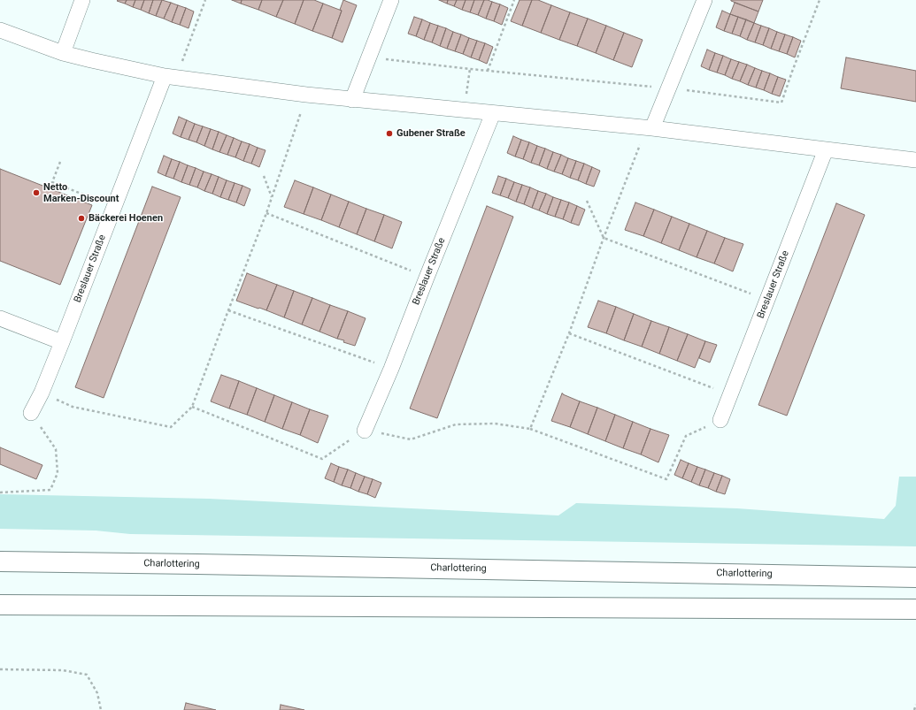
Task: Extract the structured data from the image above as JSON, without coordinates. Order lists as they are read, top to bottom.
{
  "streets": {
    "highway": ["Charlottering"],
    "street": ["Breslauer Straße"]
  },
  "places": ["Gubener Straße", "Netto Marken-Discount", "Bäckerei Hoenen"]
}
